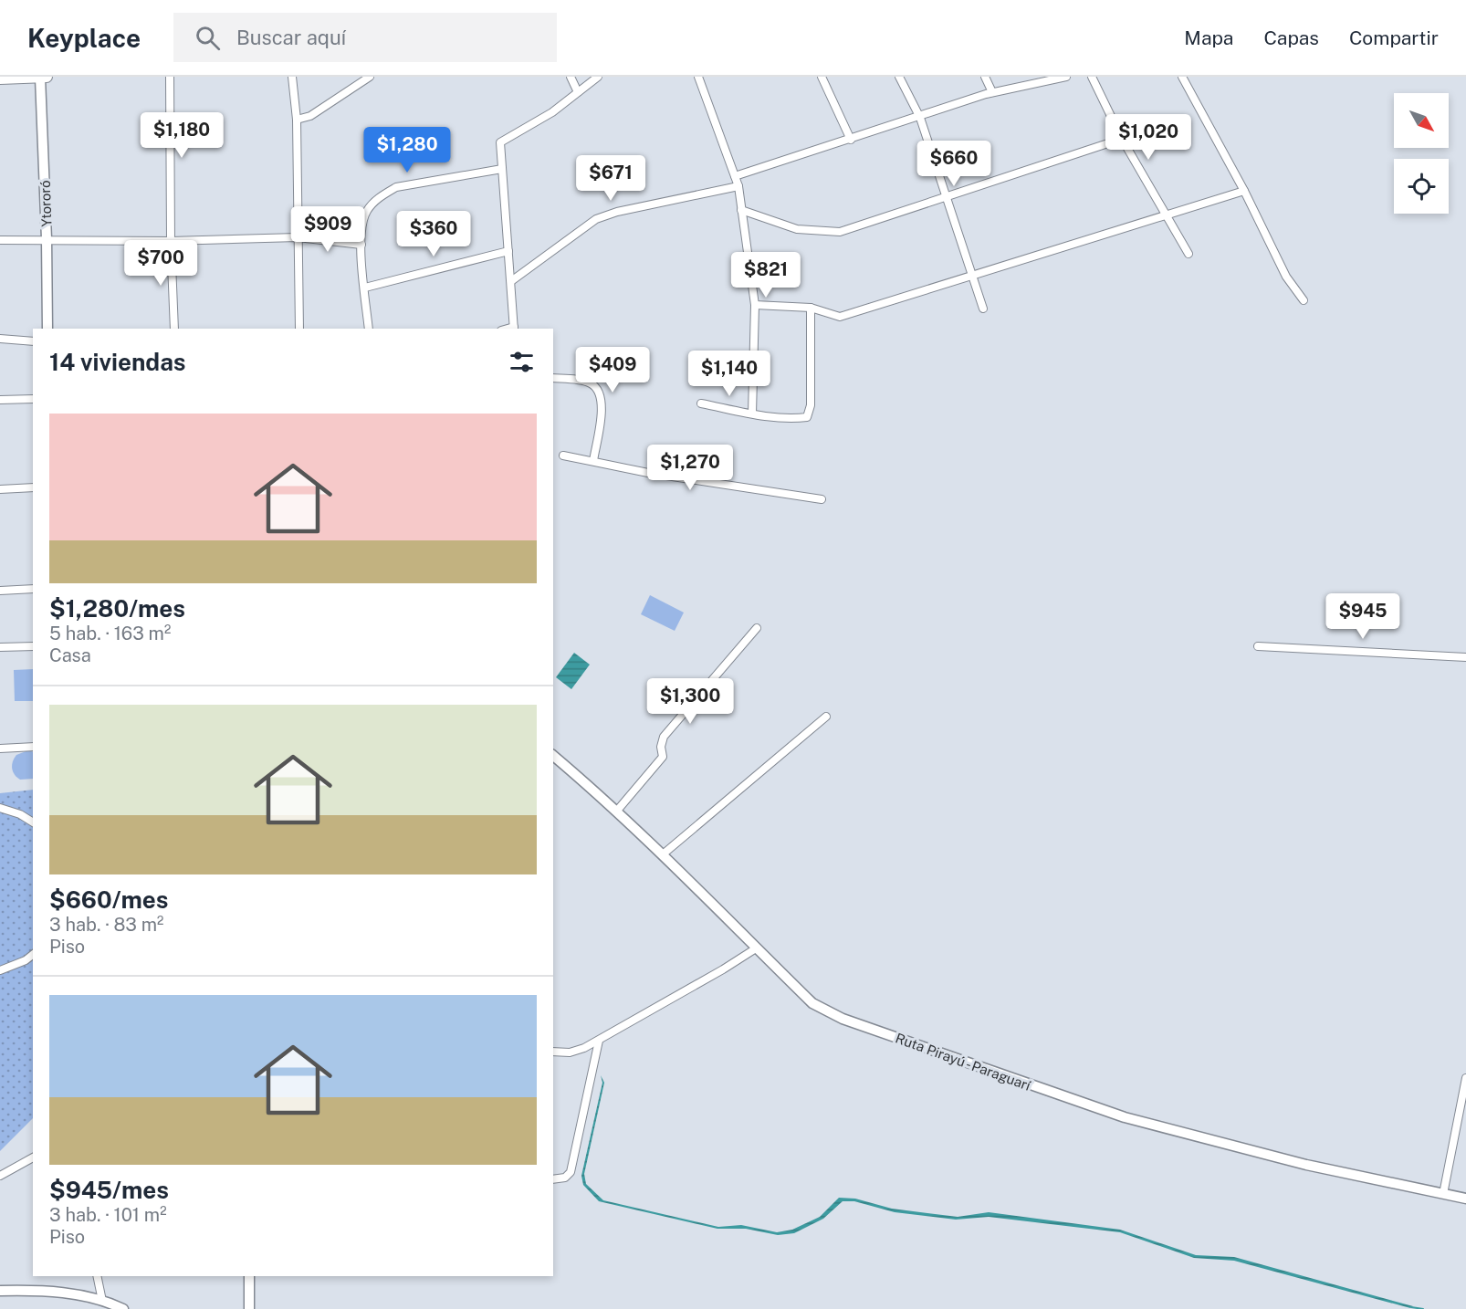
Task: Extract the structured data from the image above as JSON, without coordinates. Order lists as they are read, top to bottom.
{
  "streets": {
    "main road": ["Ytororó", "Ruta Pirayú - Paraguarí"]
  },
  "north": "bottom right",
  "page": {
    "header": "Keyplace",
    "search": "Buscar aquí",
    "nav": ["Mapa", "Capas", "Compartir"],
    "price": [
      "$1,180",
      "$1,020",
      "$1,280",
      "$660",
      "$671",
      "$909",
      "$360",
      "$700",
      "$821",
      "$409",
      "$1,140",
      "$1,270",
      "$945",
      "$1,300"
    ],
    "heading": "14 viviendas",
    "list": [
      {
        "name": "$1,280/mes",
        "note": "5 hab. · 163 m² · Casa"
      },
      {
        "name": "$660/mes",
        "note": "3 hab. · 83 m² · Piso"
      },
      {
        "name": "$945/mes",
        "note": "3 hab. · 101 m² · Piso"
      }
    ]
  }
}
